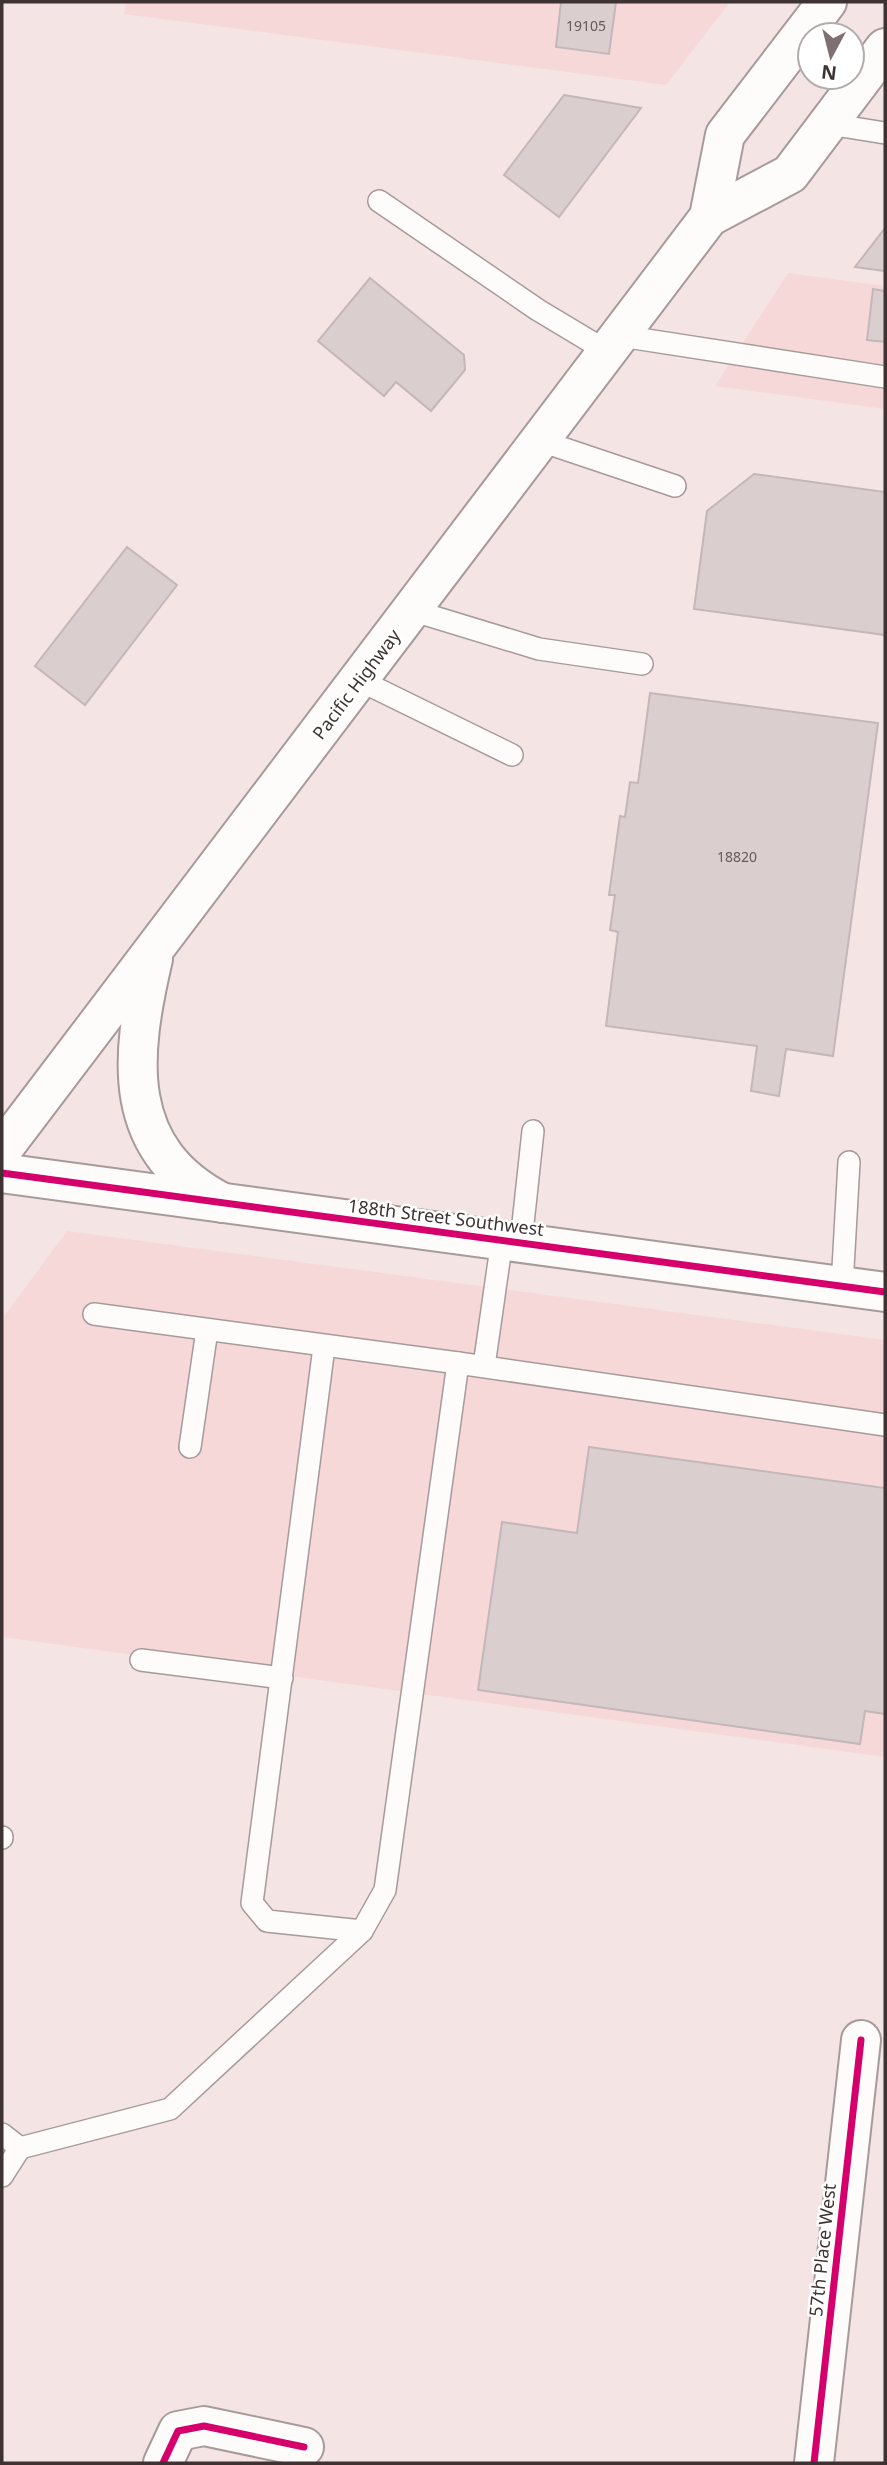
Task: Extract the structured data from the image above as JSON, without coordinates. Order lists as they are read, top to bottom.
{
  "streets": {
    "main road": ["Pacific Highway", "188th Street Southwest", "57th Place West"]
  },
  "house_numbers": ["19105", "18820"],
  "north": "bottom"
}
